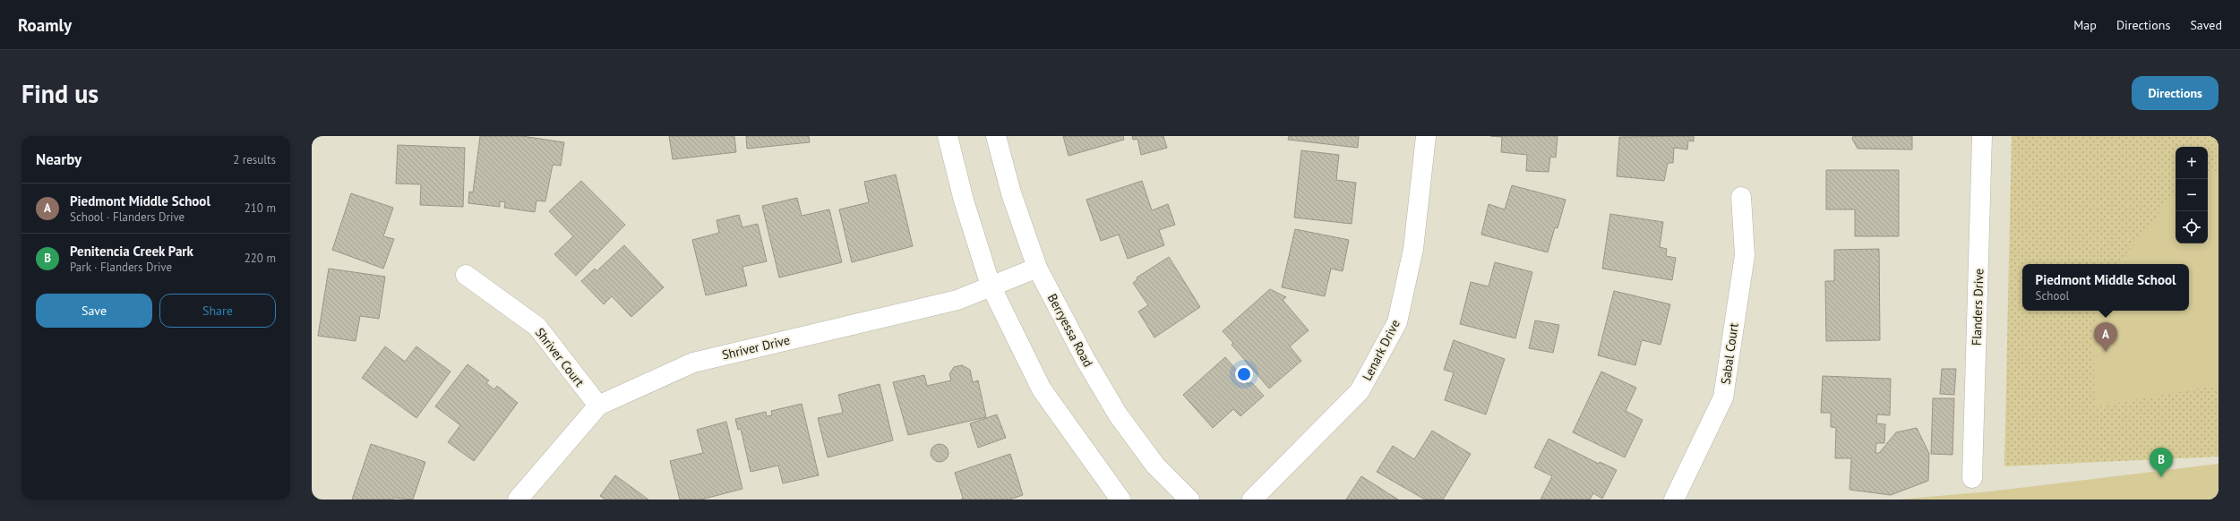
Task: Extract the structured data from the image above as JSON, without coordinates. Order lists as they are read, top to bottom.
{
  "streets": {
    "street": [
      "Flanders Drive",
      "Berryessa Road",
      "Shriver Drive",
      "Lenark Drive",
      "Sabal Court",
      "Shriver Court"
    ]
  },
  "crossings": [
    ["Berryessa Road", "Shriver Drive"],
    ["Shriver Drive", "Shriver Court"]
  ],
  "page": {
    "header": "Roamly",
    "nav": ["Map", "Directions", "Saved"],
    "buttons": [
      "Directions",
      ["Save", "Share"]
    ],
    "title": "Find us",
    "heading": ["Nearby", "2 results"],
    "map_buttons": ["+", "−"],
    "list": [
      {
        "mark": "A",
        "name": "Piedmont Middle School",
        "note": "School · Flanders Drive",
        "value": "210 m"
      },
      {
        "mark": "B",
        "name": "Penitencia Creek Park",
        "note": "Park · Flanders Drive",
        "value": "220 m"
      }
    ],
    "popup": ["Piedmont Middle School", "School"],
    "pins": ["A", "B"]
  }
}
